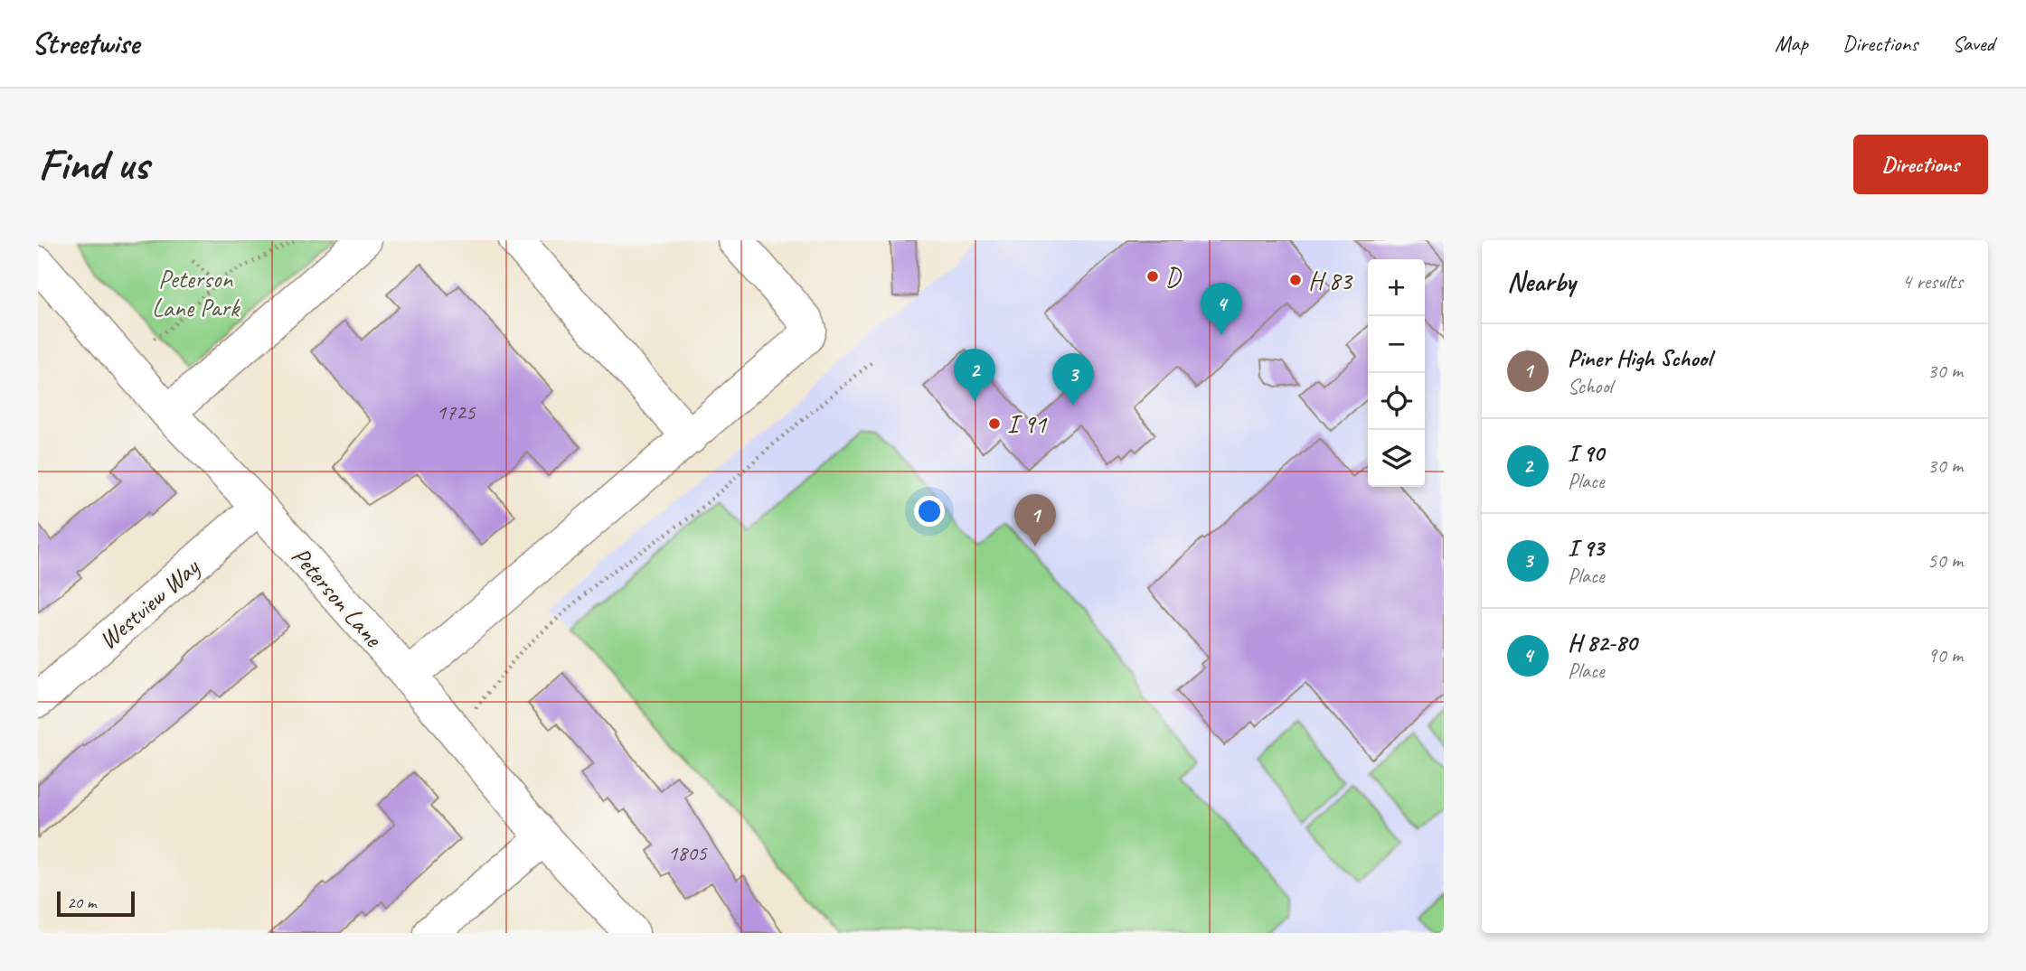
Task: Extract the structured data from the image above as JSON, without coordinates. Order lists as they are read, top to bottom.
{
  "streets": {
    "street": ["Peterson Lane", "Westview Way"]
  },
  "crossings": [
    ["Peterson Lane", "Westview Way"]
  ],
  "parks": ["Peterson Lane Park"],
  "places": ["D", "H 83", "I 91"],
  "house_numbers": ["1725", "1805"],
  "scale_bar": "20 m",
  "page": {
    "header": "Streetwise",
    "nav": ["Map", "Directions", "Saved"],
    "buttons": "Directions",
    "title": "Find us",
    "heading": ["Nearby", "4 results"],
    "map_buttons": ["+", "−"],
    "pins": [
      "4",
      "2",
      "3",
      "1"
    ],
    "list": [
      {
        "mark": "1",
        "name": "Piner High School",
        "note": "School",
        "value": "30 m"
      },
      {
        "mark": "2",
        "name": "I 90",
        "note": "Place",
        "value": "30 m"
      },
      {
        "mark": "3",
        "name": "I 93",
        "note": "Place",
        "value": "50 m"
      },
      {
        "mark": "4",
        "name": "H 82-80",
        "note": "Place",
        "value": "90 m"
      }
    ],
    "scale": "20 m"
  }
}
